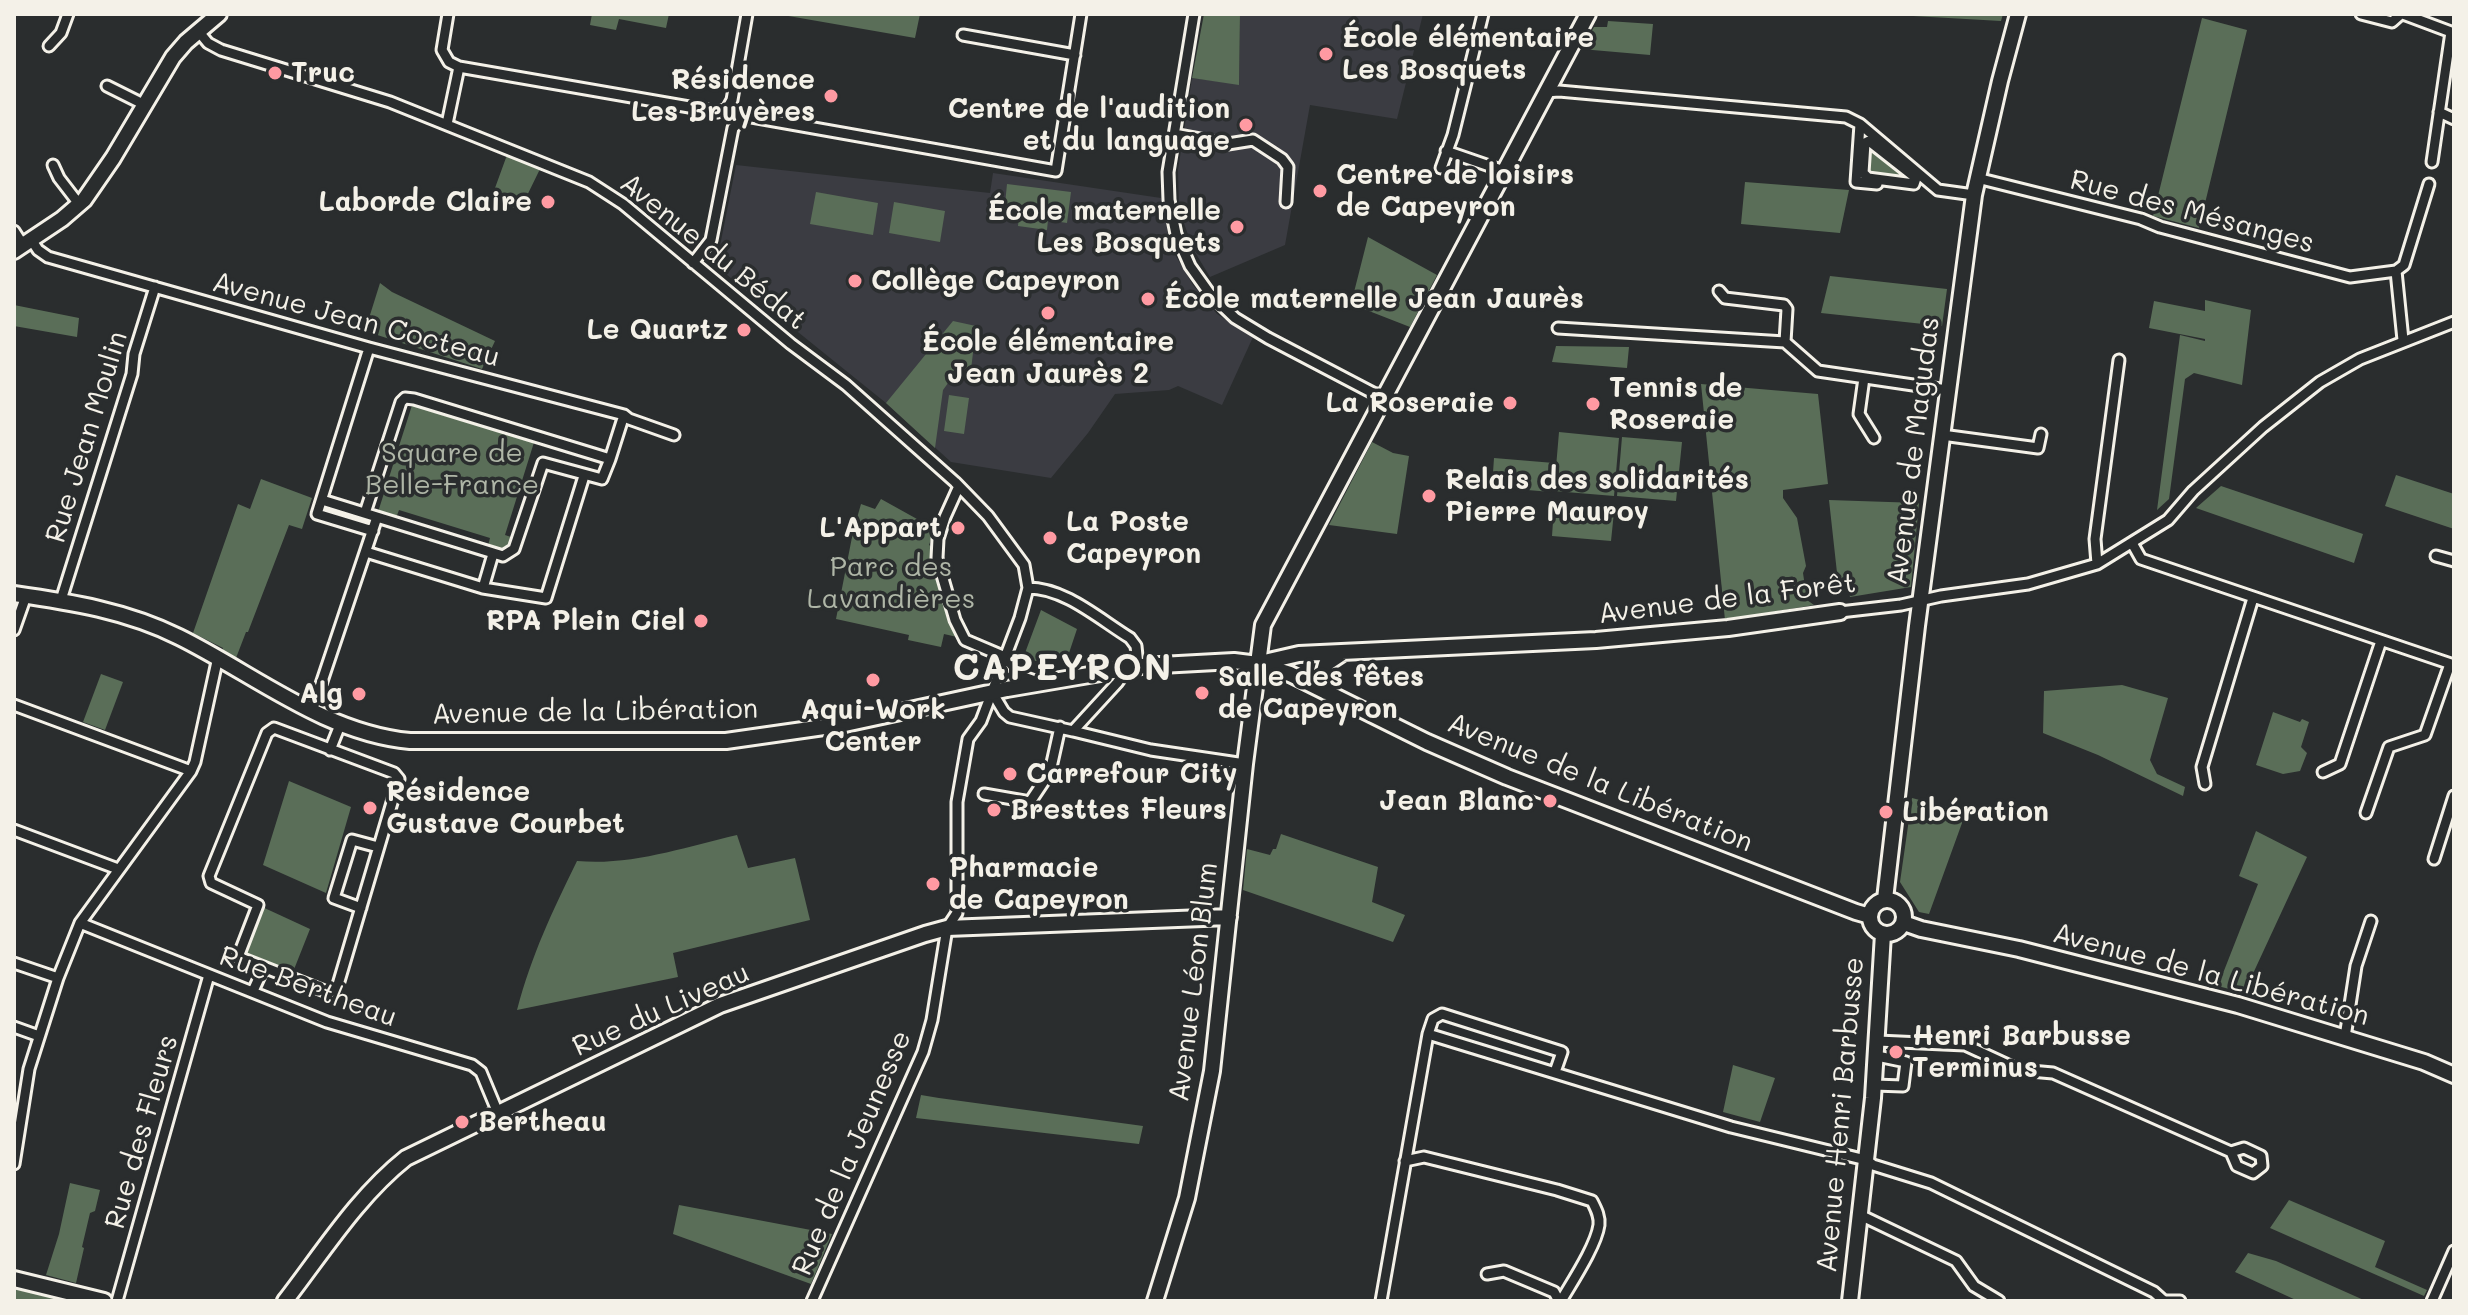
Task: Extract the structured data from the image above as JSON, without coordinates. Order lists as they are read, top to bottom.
{
  "streets": {
    "street": [
      "Rue des Mésanges",
      "Avenue du Bédat",
      "Avenue Jean Cocteau",
      "Rue Jean Moulin",
      "Avenue de Magudas",
      "Avenue de la Forêt",
      "Avenue de la Libération",
      "Avenue Léon Blum",
      "Rue Bertheau",
      "Rue du Liveau",
      "Avenue Henri Barbusse",
      "Rue des Fleurs",
      "Rue de la Jeunesse"
    ]
  },
  "crossings": [
    ["Rue des Mésanges", "Avenue de Magudas"],
    ["Avenue du Bédat", "Rue de la Jeunesse"],
    ["Avenue Jean Cocteau", "Rue Jean Moulin"],
    ["Rue Jean Moulin", "Avenue de la Libération"],
    ["Avenue de Magudas", "Avenue de la Forêt"],
    ["Avenue de Magudas", "Avenue de la Libération"],
    ["Avenue de Magudas", "Avenue Henri Barbusse"],
    ["Avenue de la Forêt", "Avenue de la Libération"],
    ["Avenue de la Forêt", "Avenue Léon Blum"],
    ["Avenue de la Libération", "Avenue Léon Blum"],
    ["Avenue de la Libération", "Avenue Henri Barbusse"],
    ["Avenue de la Libération", "Rue de la Jeunesse"],
    ["Avenue Léon Blum", "Rue du Liveau"],
    ["Rue Bertheau", "Rue du Liveau"],
    ["Rue Bertheau", "Rue des Fleurs"],
    ["Rue du Liveau", "Rue de la Jeunesse"]
  ],
  "districts": ["CAPEYRON"],
  "parks": ["Square de Belle-France", "Parc des Lavandières"],
  "places": [
    "École élémentaire Les Bosquets",
    "Truc",
    "Résidence Les Bruyères",
    "Centre de l'audition et du language",
    "Centre de loisirs de Capeyron",
    "Laborde Claire",
    "École maternelle Les Bosquets",
    "Collège Capeyron",
    "École maternelle Jean Jaurès",
    "École élémentaire Jean Jaurès 2",
    "Le Quartz",
    "La Roseraie",
    "Tennis de Roseraie",
    "Relais des solidarités Pierre Mauroy",
    "L'Appart",
    "La Poste Capeyron",
    "RPA Plein Ciel",
    "Aqui-Work Center",
    "Salle des fêtes de Capeyron",
    "Alg",
    "Carrefour City",
    "Jean Blanc",
    "Résidence Gustave Courbet",
    "Bresttes Fleurs",
    "Libération",
    "Pharmacie de Capeyron",
    "Henri Barbusse Terminus",
    "Bertheau"
  ]
}
